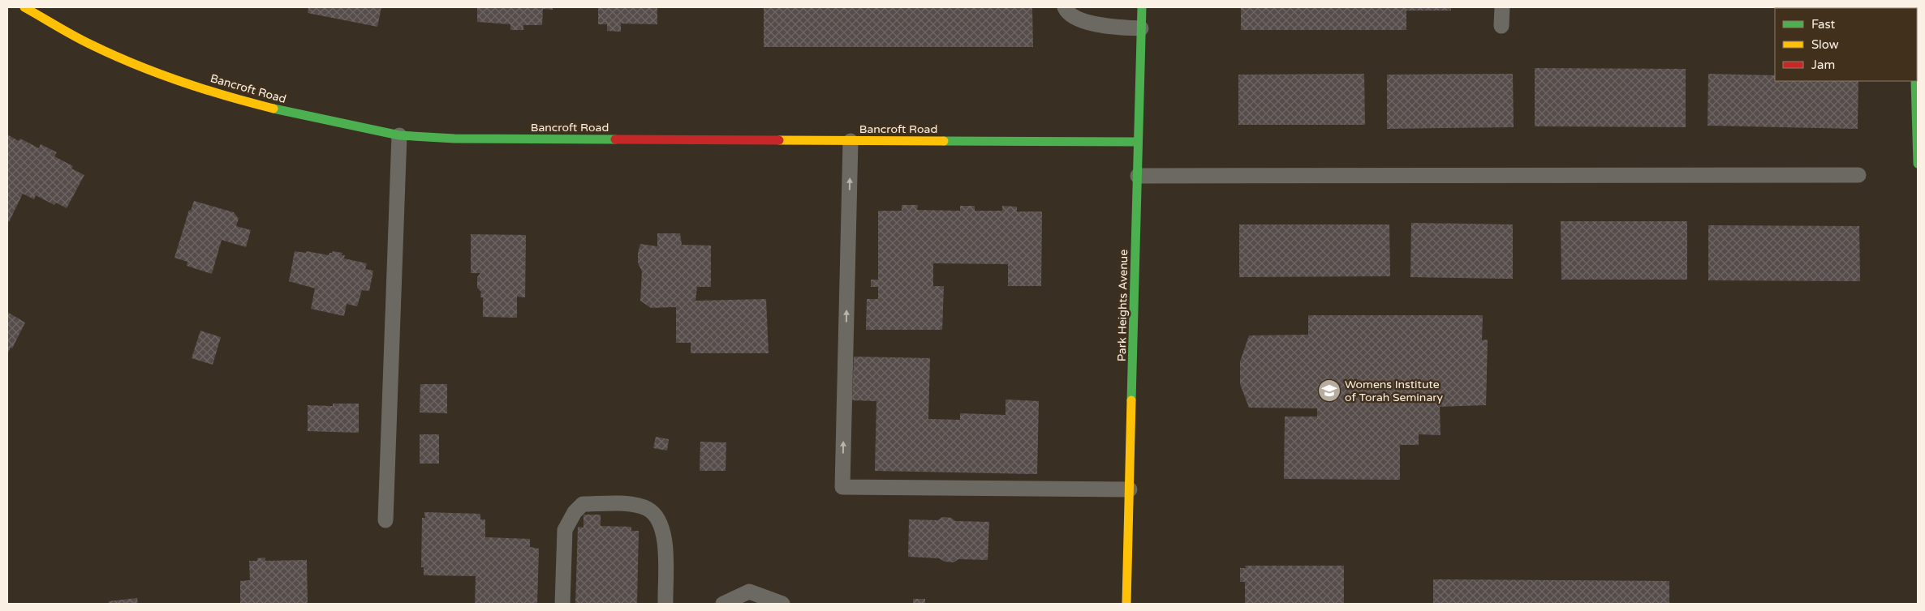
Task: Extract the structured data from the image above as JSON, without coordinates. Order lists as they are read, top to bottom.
{
  "streets": {
    "street": ["Bancroft Road", "Park Heights Avenue"]
  },
  "crossings": [
    ["Bancroft Road", "Park Heights Avenue"]
  ],
  "places": {
    "school or university": ["Womens Institute of Torah Seminary"]
  },
  "legend": ["Fast", "Slow", "Jam"]
}
